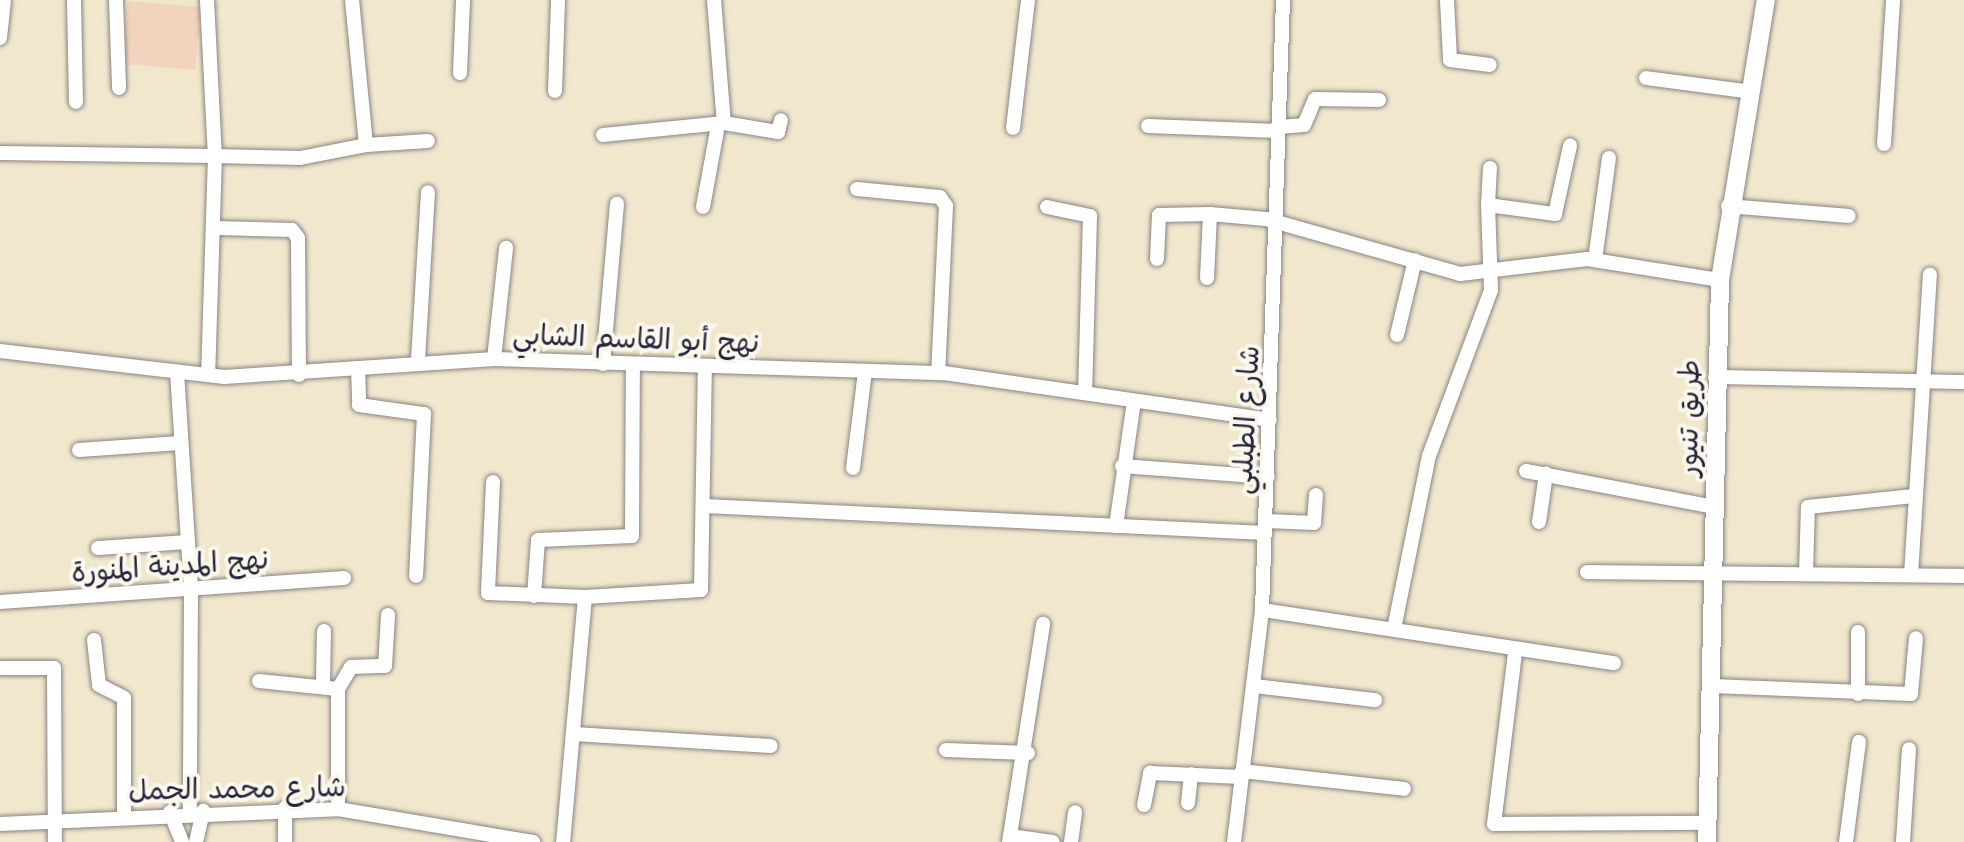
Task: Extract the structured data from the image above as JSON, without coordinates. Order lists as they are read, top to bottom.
{
  "streets": {
    "main road": ["طريق تنيور"],
    "street": [
      "نهج أبو القاسم الشابي",
      "شارع الطبلبي",
      "نهج المدينة المنورة",
      "شارع محمد الجمل"
    ]
  },
  "crossings": [
    ["نهج أبو القاسم الشابي", "شارع الطبلبي"]
  ]
}
